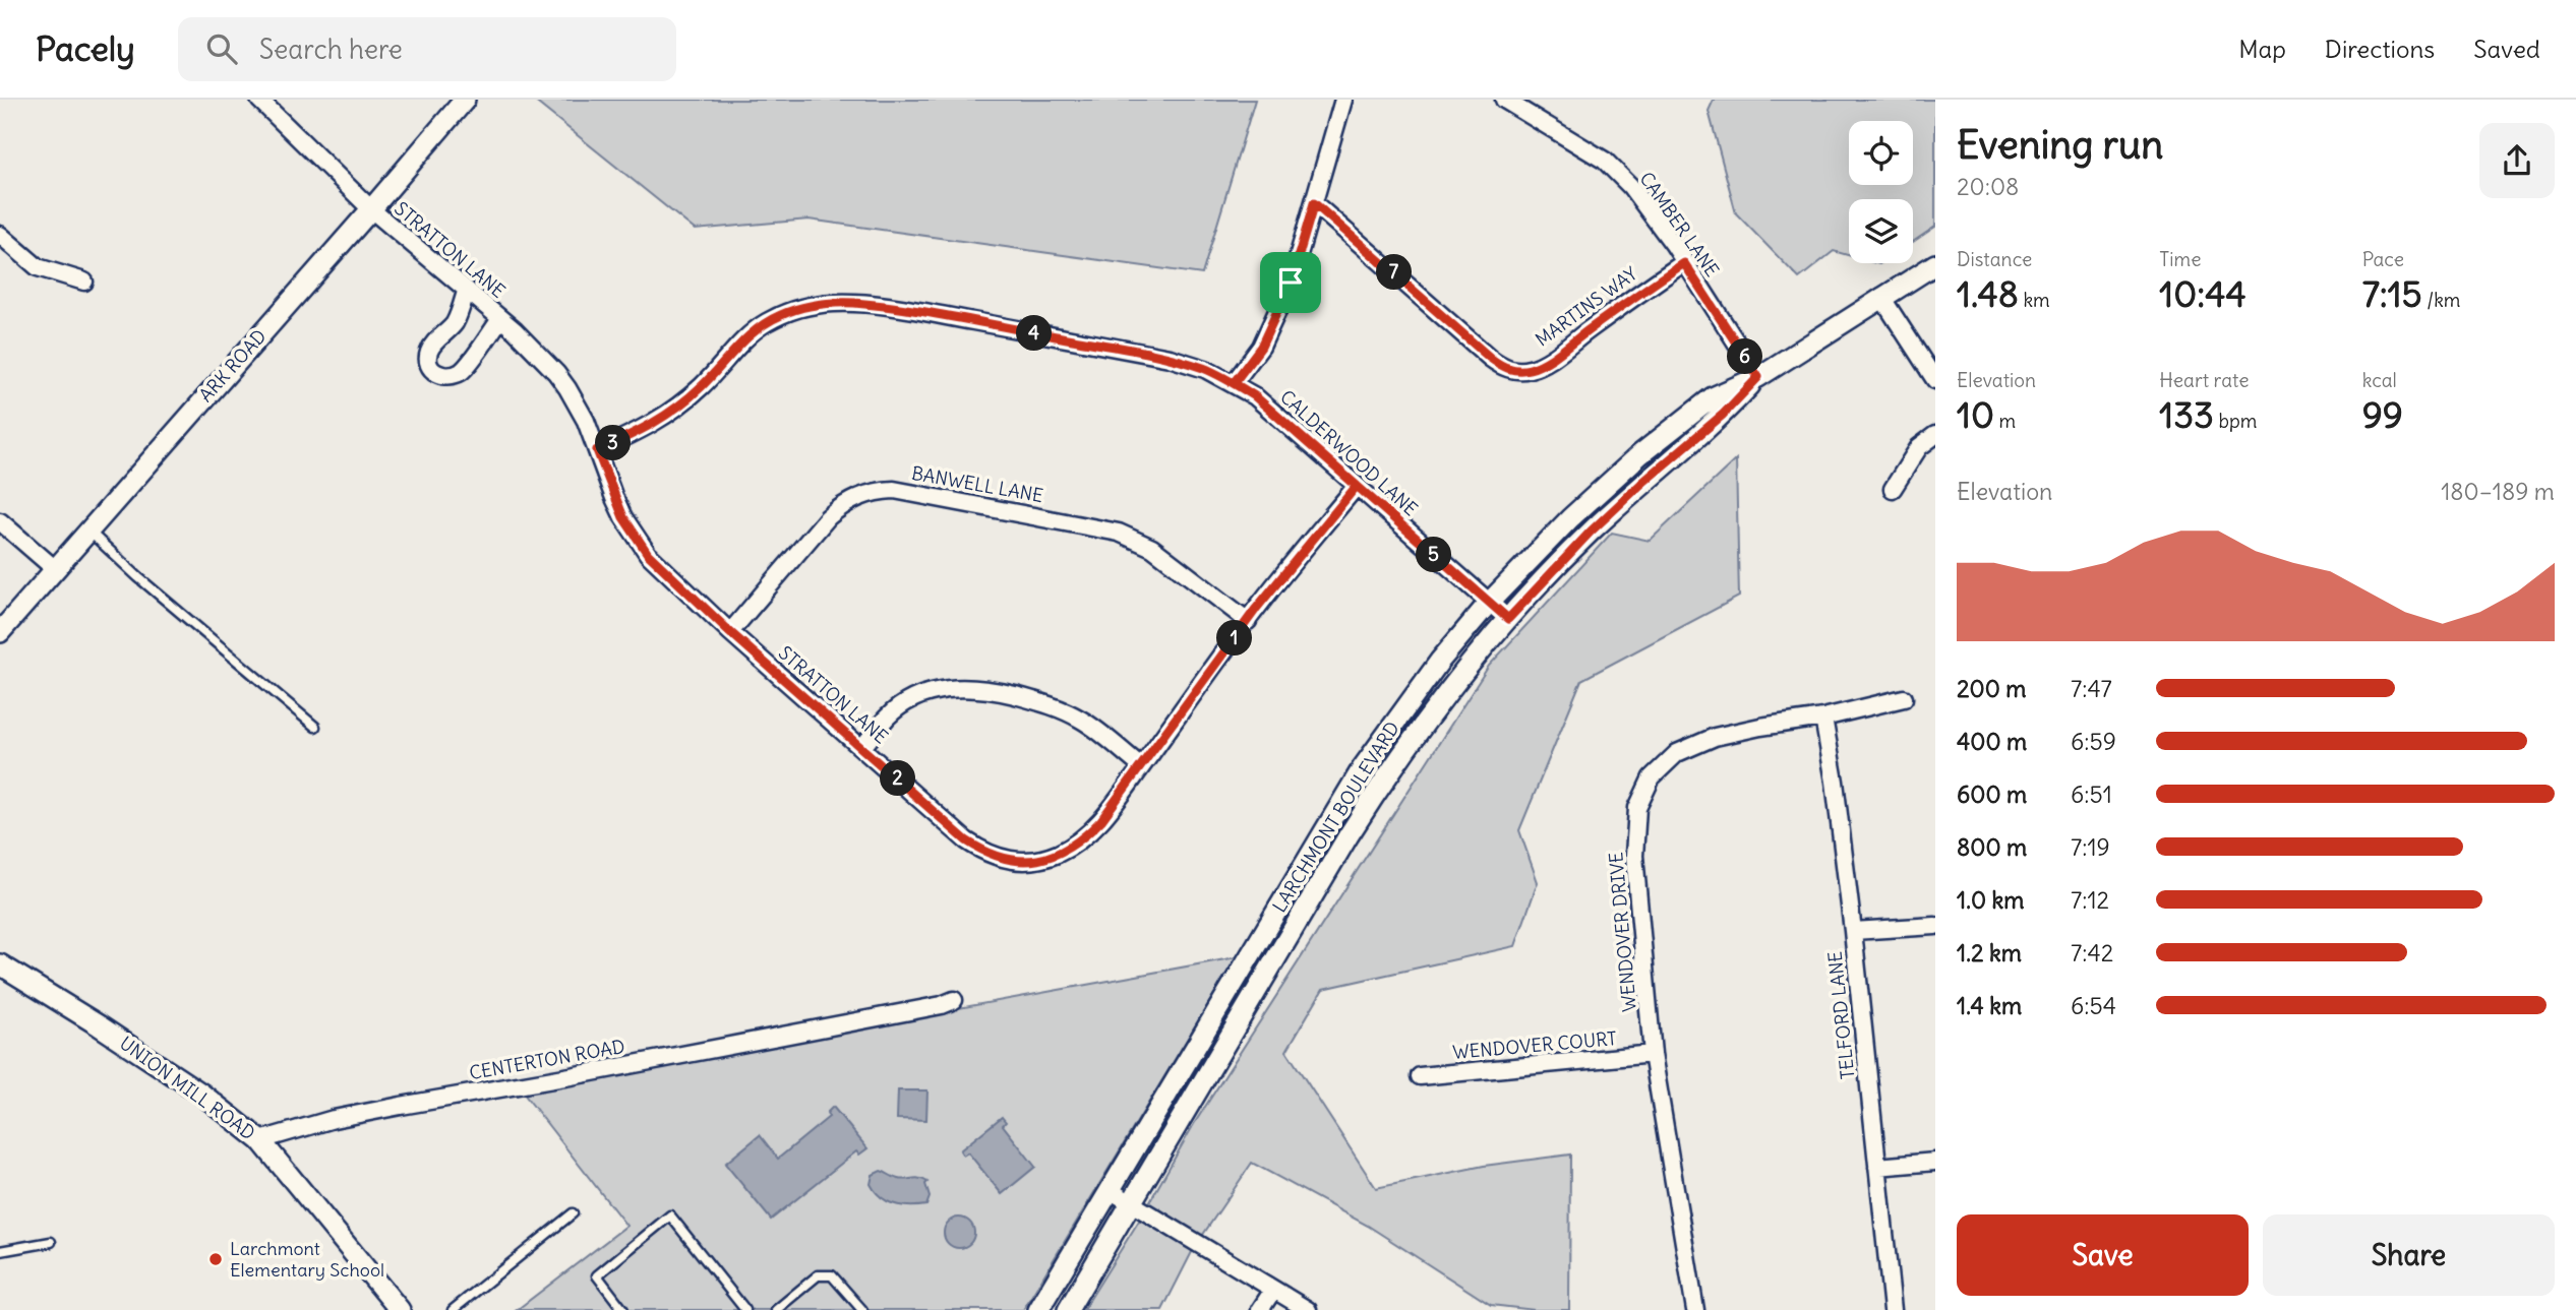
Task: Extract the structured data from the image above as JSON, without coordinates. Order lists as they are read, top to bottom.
{
  "streets": {
    "street": [
      "CAMBER LANE",
      "STRATTON LANE",
      "MARTINS WAY",
      "ARK ROAD",
      "CALDERWOOD LANE",
      "BANWELL LANE",
      "LARCHMONT BOULEVARD",
      "WENDOVER DRIVE",
      "TELFORD LANE",
      "WENDOVER COURT",
      "CENTERTON ROAD",
      "UNION MILL ROAD"
    ]
  },
  "crossings": [
    ["CAMBER LANE", "MARTINS WAY"],
    ["CAMBER LANE", "LARCHMONT BOULEVARD"],
    ["STRATTON LANE", "ARK ROAD"],
    ["STRATTON LANE", "CALDERWOOD LANE"],
    ["STRATTON LANE", "BANWELL LANE"],
    ["CALDERWOOD LANE", "LARCHMONT BOULEVARD"],
    ["WENDOVER DRIVE", "TELFORD LANE"],
    ["WENDOVER DRIVE", "WENDOVER COURT"],
    ["CENTERTON ROAD", "UNION MILL ROAD"]
  ],
  "places": ["Larchmont Elementary School"],
  "page": {
    "header": "Pacely",
    "search": "Search here",
    "nav": ["Map", "Directions", "Saved"],
    "heading": ["Evening run", "20:08"],
    "stats": [
      ["Distance", "1.48 km"],
      ["Time", "10:44"],
      ["Pace", "7:15 /km"],
      ["Elevation", "10 m"],
      ["Heart rate", "133 bpm"],
      ["kcal", "99"]
    ],
    "pins": [
      "7",
      "4",
      "6",
      "3",
      "5",
      "1",
      "2"
    ],
    "chart": ["Elevation", "180–189 m"],
    "list": [
      {
        "name": "200 m",
        "note": "7:47"
      },
      {
        "name": "400 m",
        "note": "6:59"
      },
      {
        "name": "600 m",
        "note": "6:51"
      },
      {
        "name": "800 m",
        "note": "7:19"
      },
      {
        "name": "1.0 km",
        "note": "7:12"
      },
      {
        "name": "1.2 km",
        "note": "7:42"
      },
      {
        "name": "1.4 km",
        "note": "6:54"
      }
    ],
    "buttons": ["Save", "Share"]
  }
}
